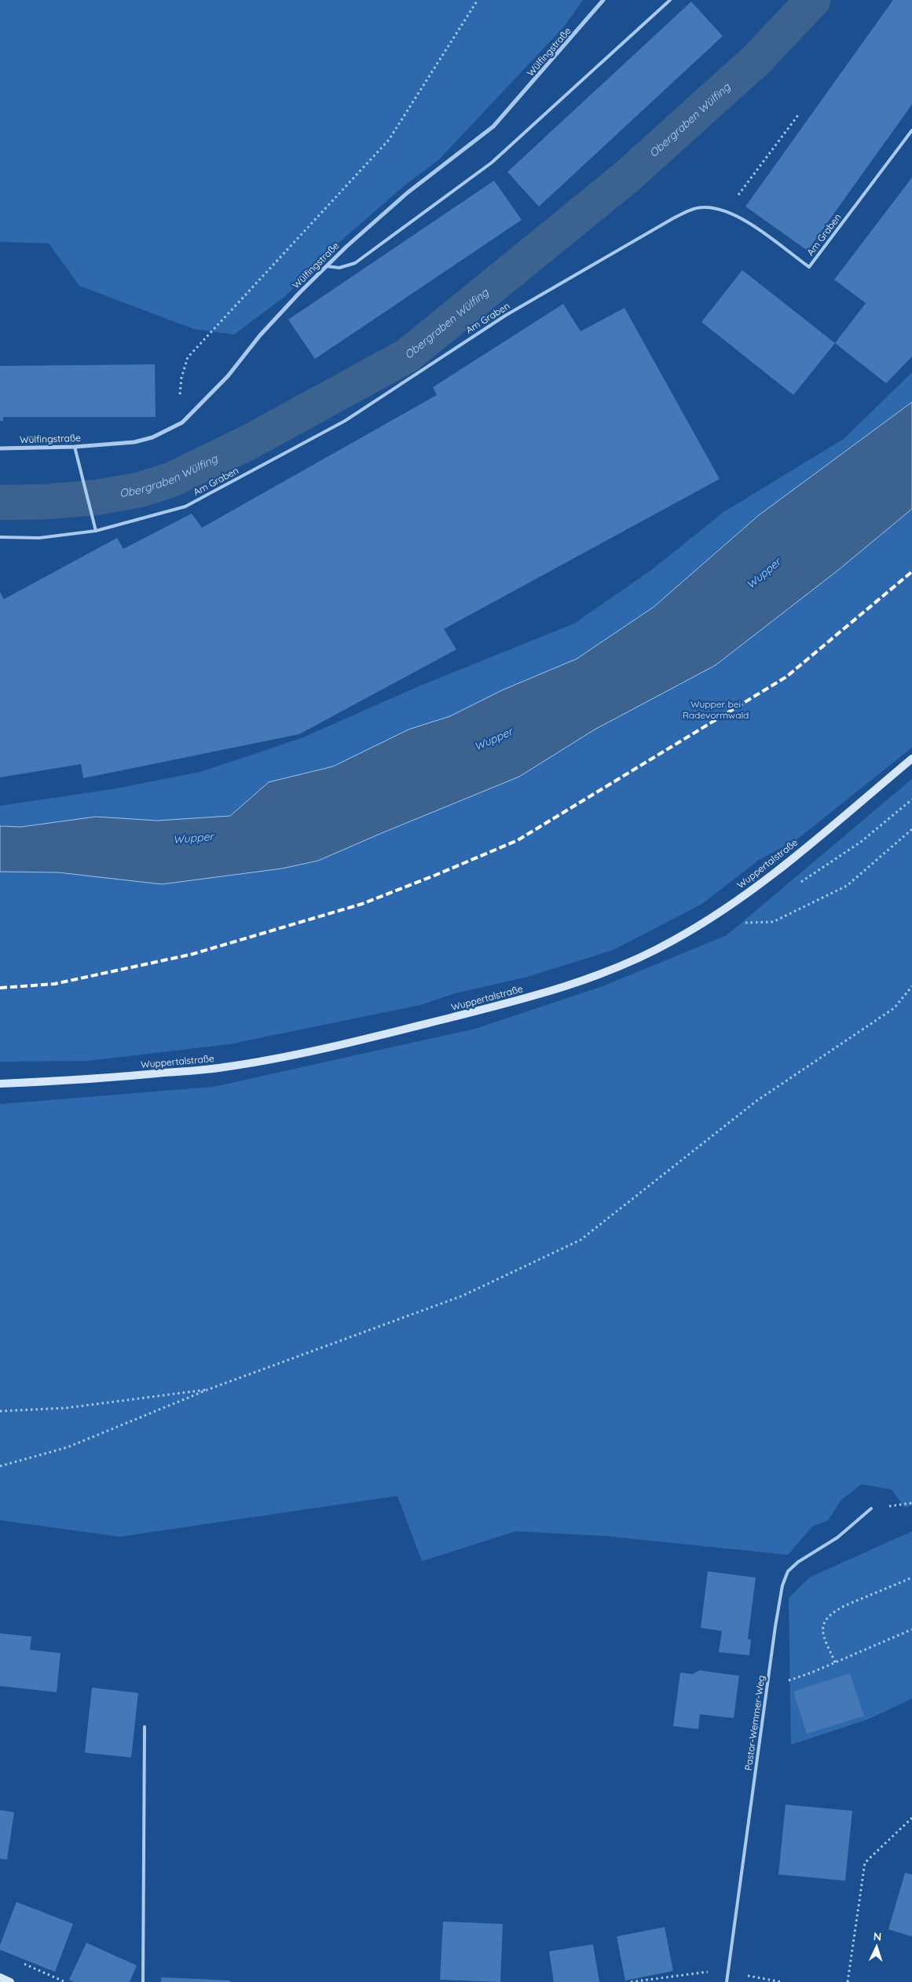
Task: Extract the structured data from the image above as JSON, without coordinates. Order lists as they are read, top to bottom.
{
  "streets": {
    "main road": ["Wuppertalstraße"],
    "street": ["Wülfingstraße"],
    "lane": ["Am Graben", "Pastor-Wemmer-Weg"]
  },
  "water": ["Obergraben Wülfing", "Wupper"],
  "parks": ["Wupper bei Radevormwald"],
  "north": "top"
}
